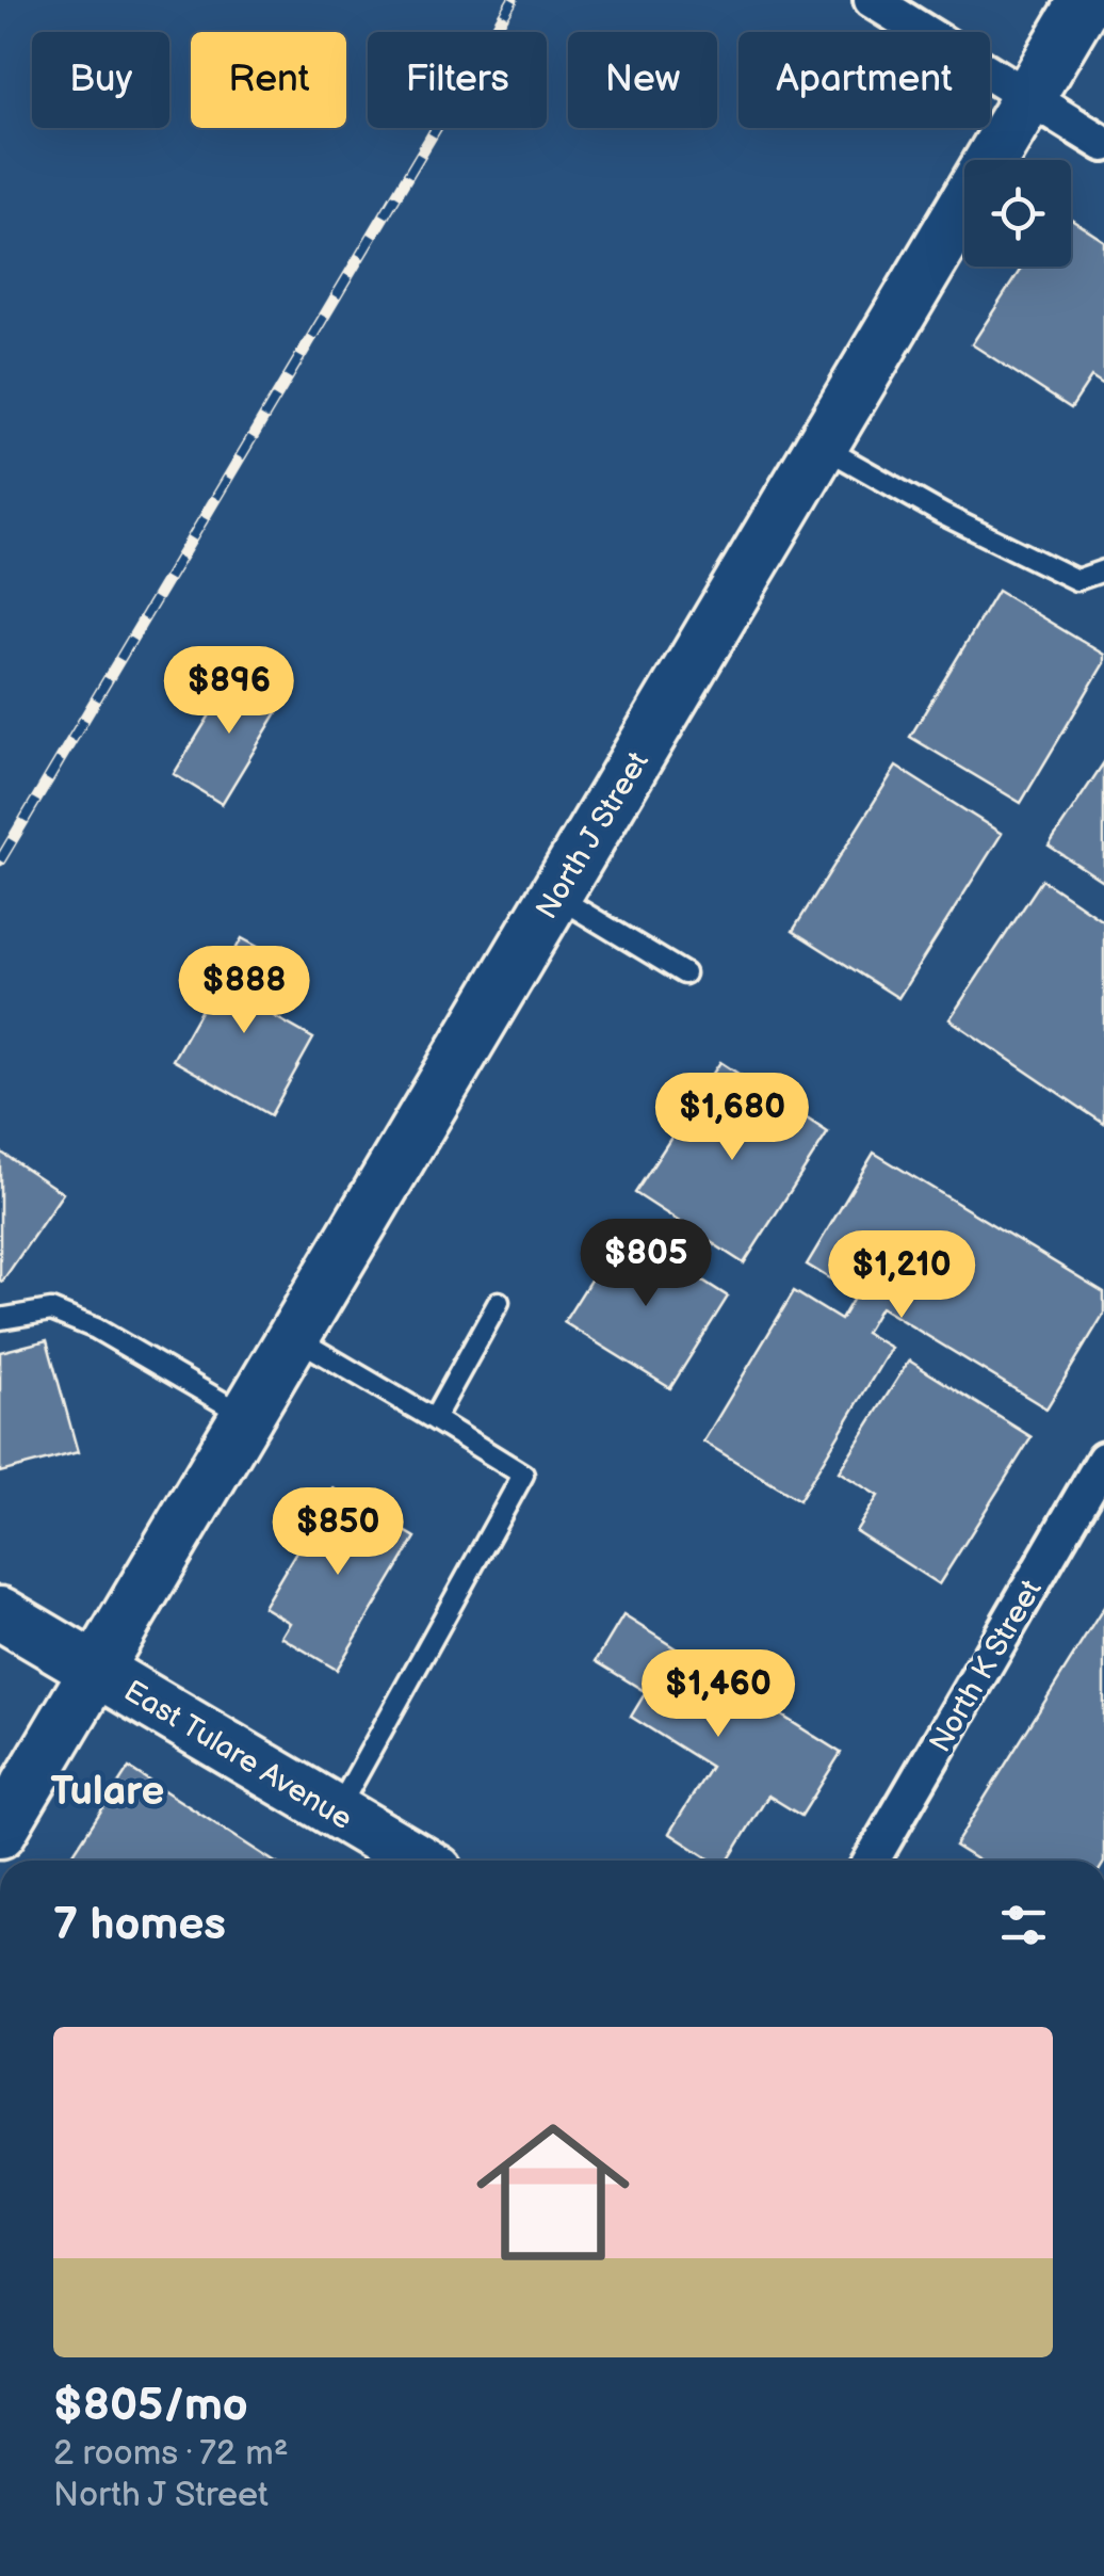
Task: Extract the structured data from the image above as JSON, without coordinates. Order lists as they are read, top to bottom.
{
  "streets": {
    "main road": ["North J Street", "East Tulare Avenue"],
    "street": ["North K Street"]
  },
  "crossings": [
    ["North J Street", "East Tulare Avenue"]
  ],
  "districts": ["Tulare"],
  "page": {
    "chip": [
      "Buy",
      "Rent",
      "Filters",
      "New",
      "Apartment"
    ],
    "price": [
      "$896",
      "$888",
      "$1,680",
      "$805",
      "$1,210",
      "$850",
      "$1,460"
    ],
    "heading": "7 homes",
    "list": [
      {
        "name": "$805/mo",
        "note": "2 rooms · 72 m² · North J Street"
      }
    ]
  }
}
